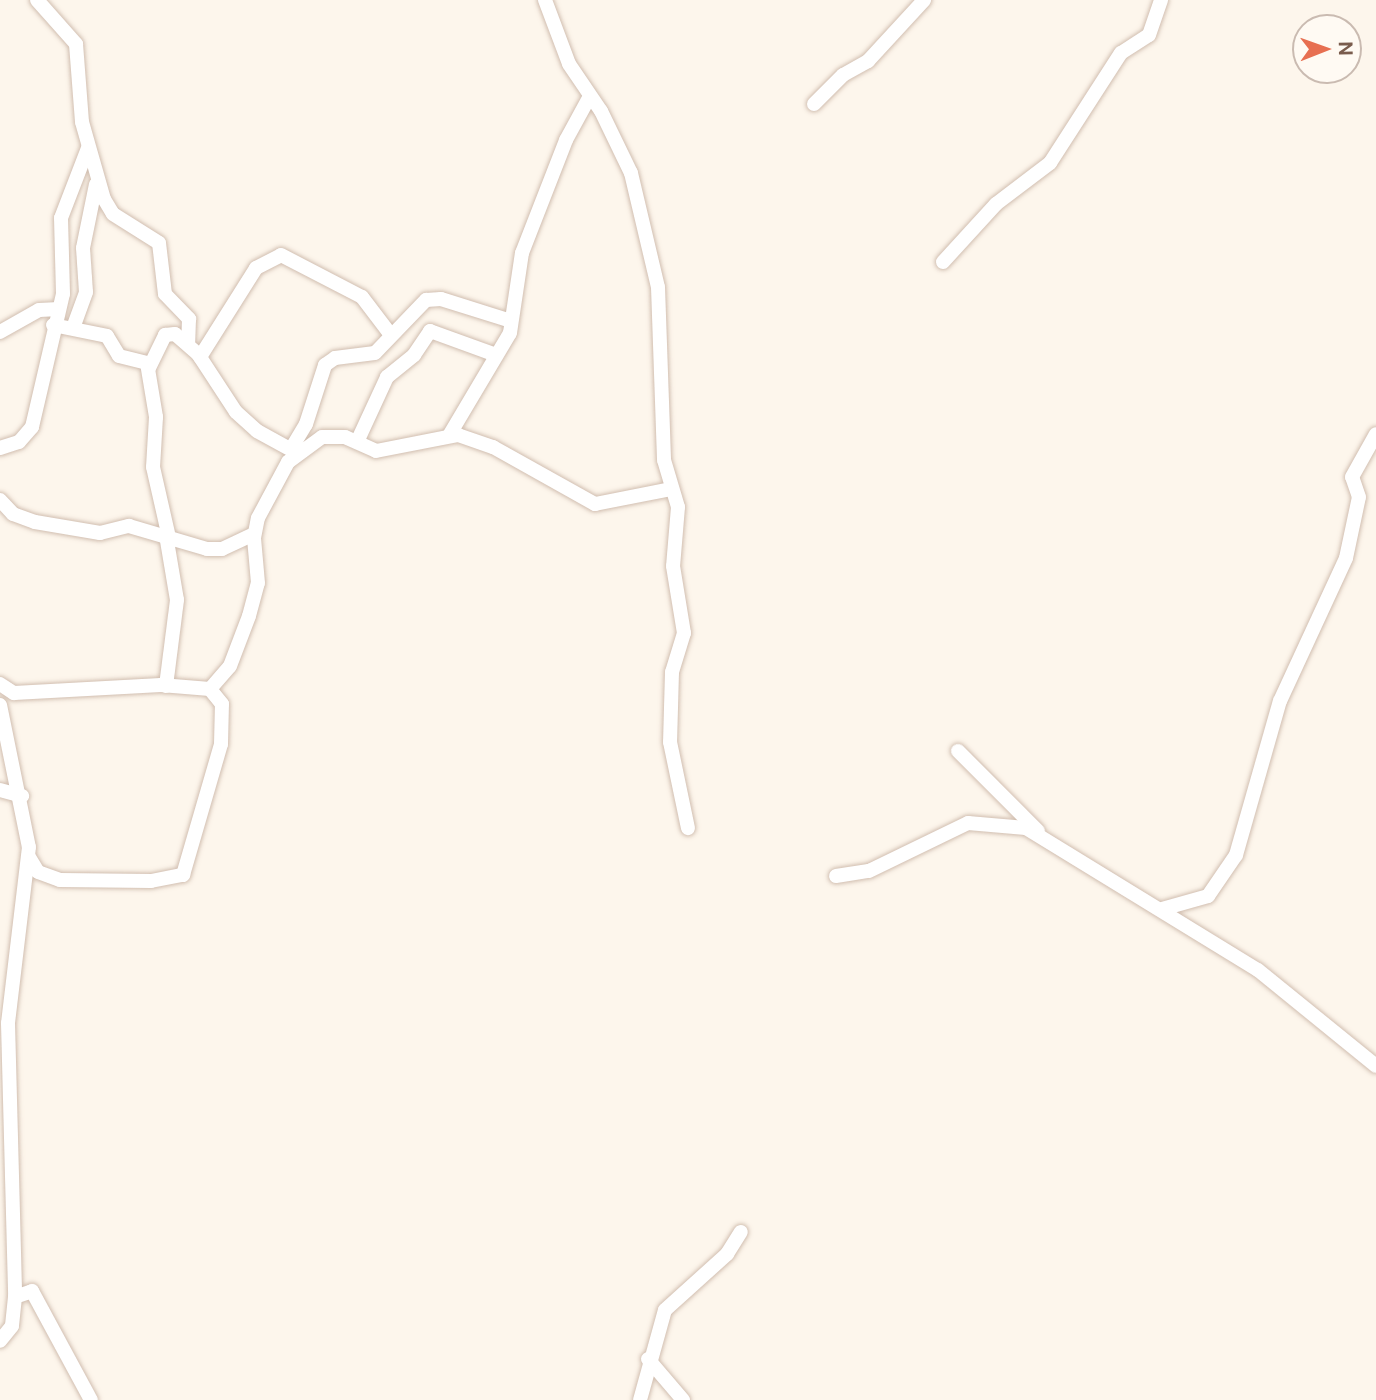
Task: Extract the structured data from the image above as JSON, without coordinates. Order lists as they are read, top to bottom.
{
  "north": "right"
}
